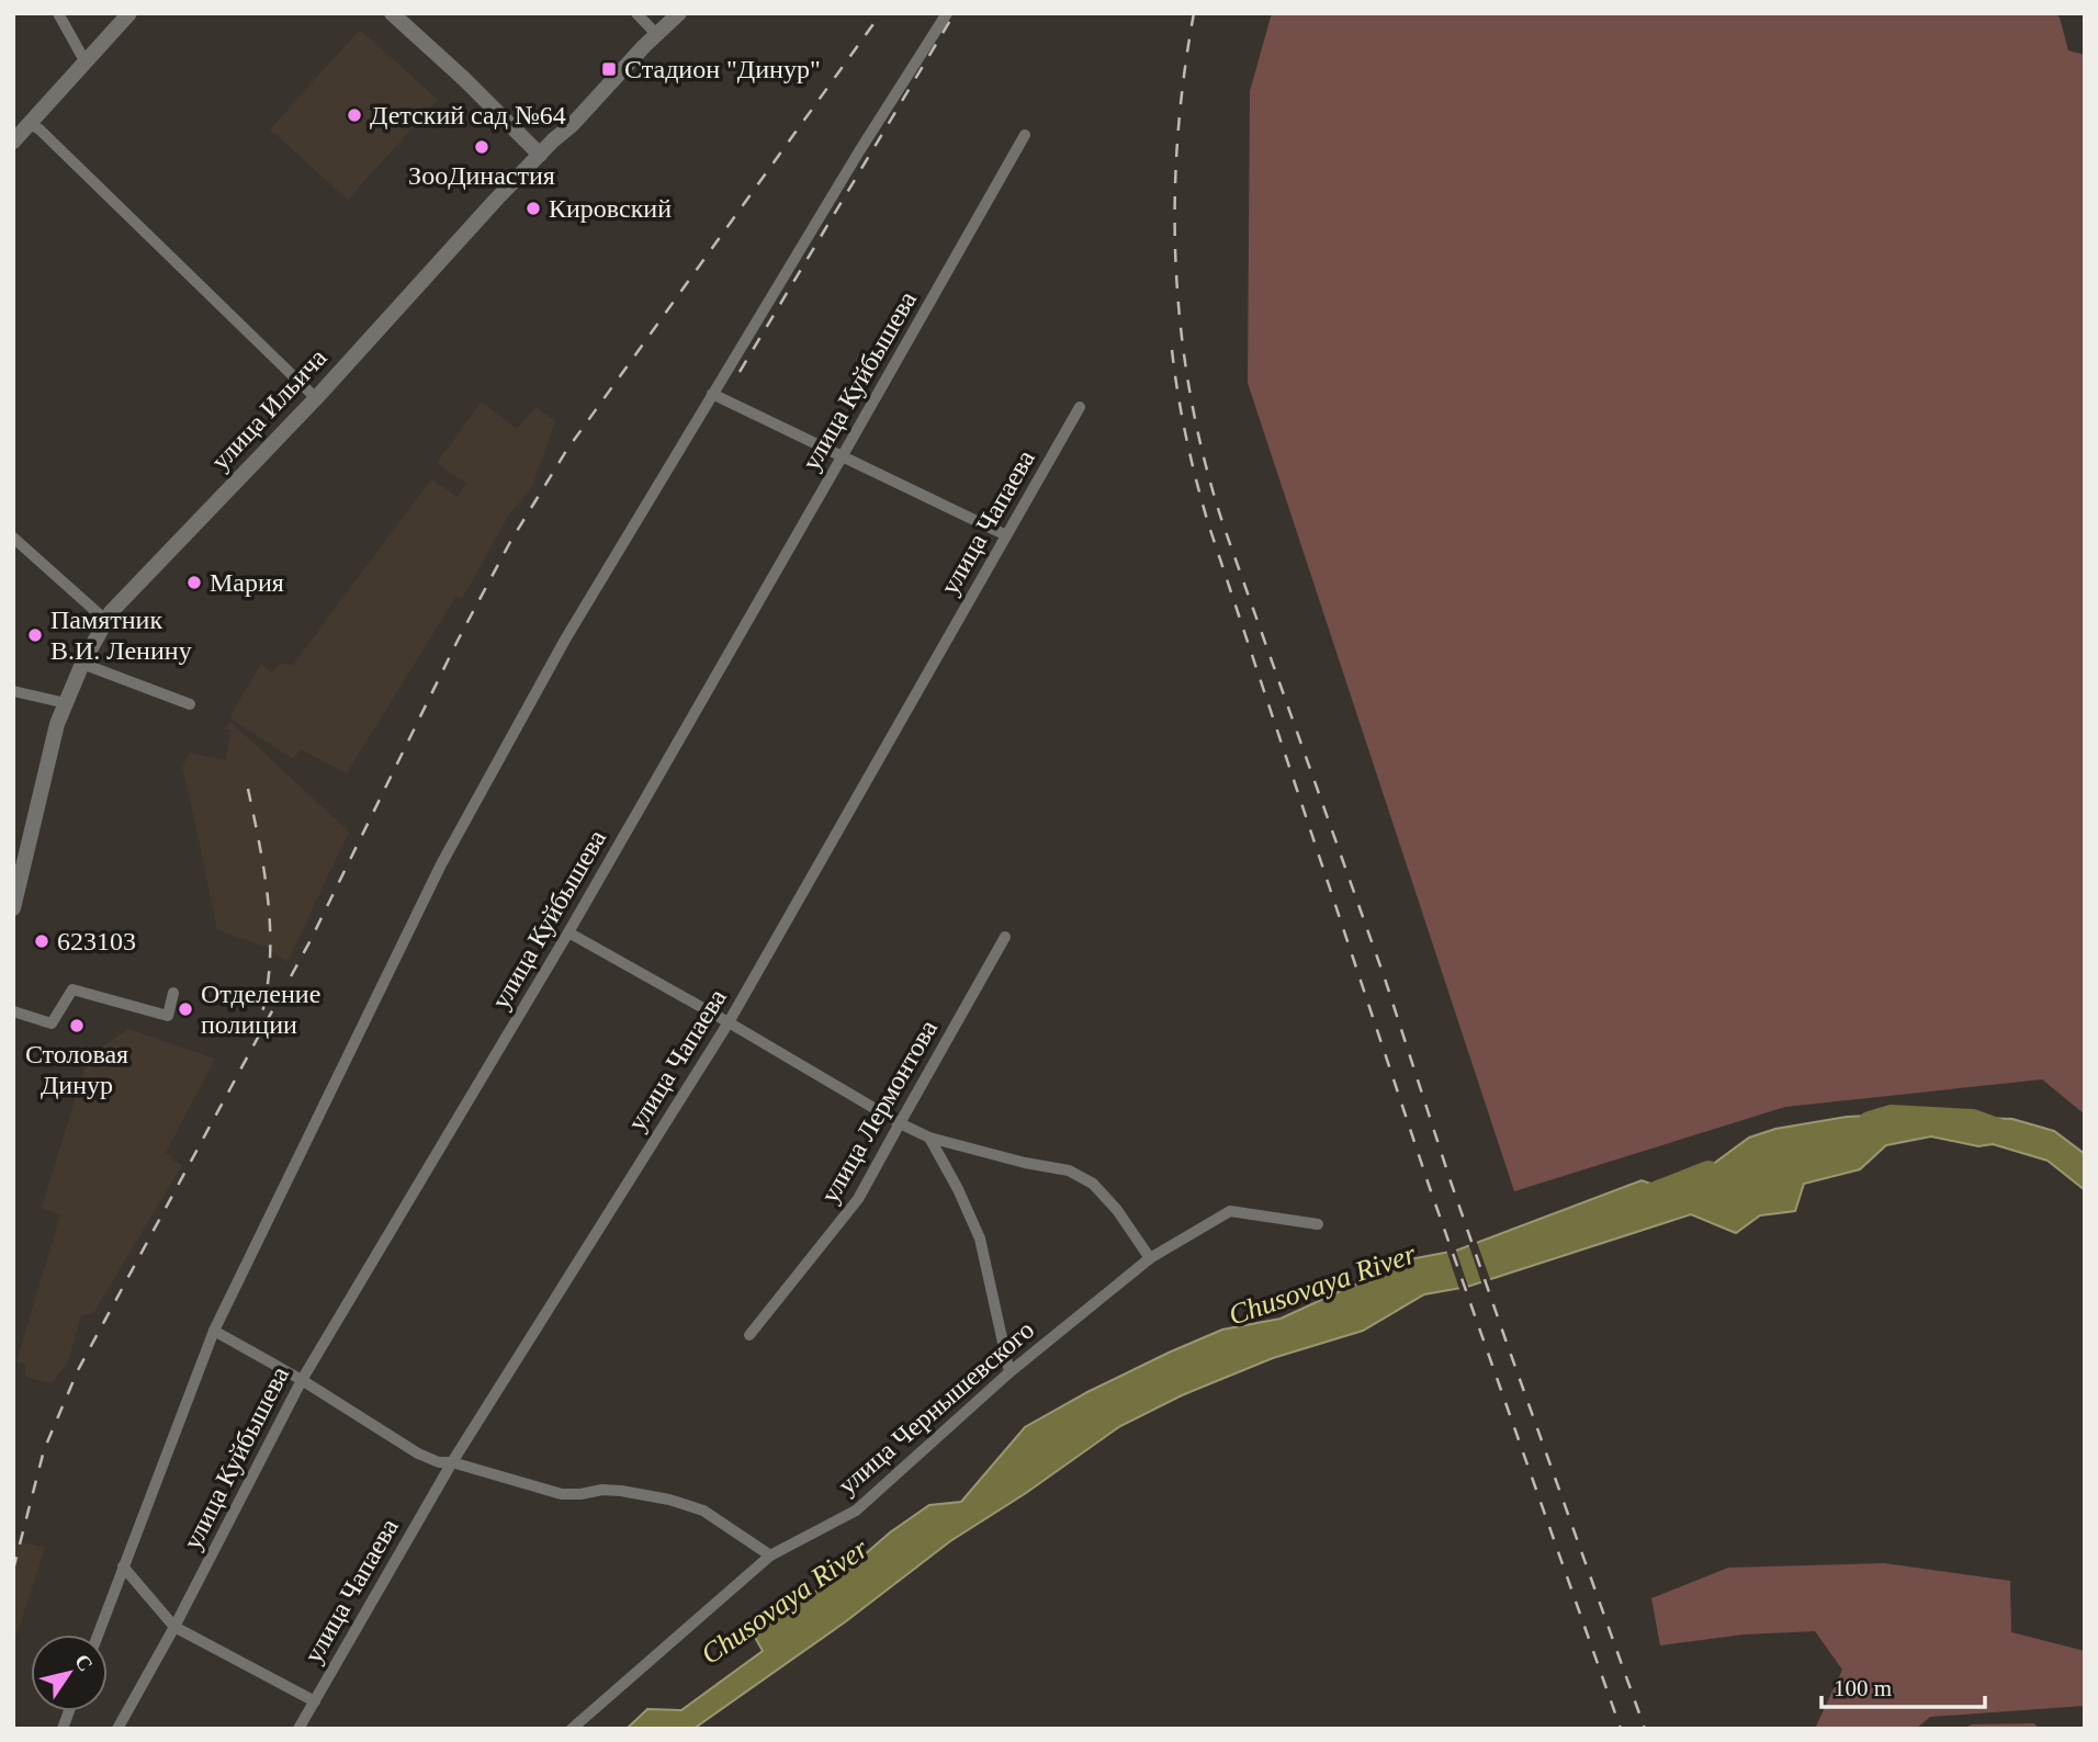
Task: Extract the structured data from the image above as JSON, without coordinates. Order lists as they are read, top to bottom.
{
  "streets": {
    "street": [
      "улица Куйбышева",
      "улица Ильича",
      "улица Чапаева",
      "улица Лермонтова",
      "улица Чернышевского"
    ]
  },
  "water": ["Chusovaya River"],
  "places": {
    "transit": ["Стадион \"Динур\""],
    "other": [
      "Детский сад №64",
      "ЗооДинастия",
      "Кировский",
      "Мария",
      "Памятник В.И. Ленину",
      "623103",
      "Отделение полиции",
      "Столовая Динур"
    ]
  },
  "scale_bar": "100 m",
  "north": "top right"
}
